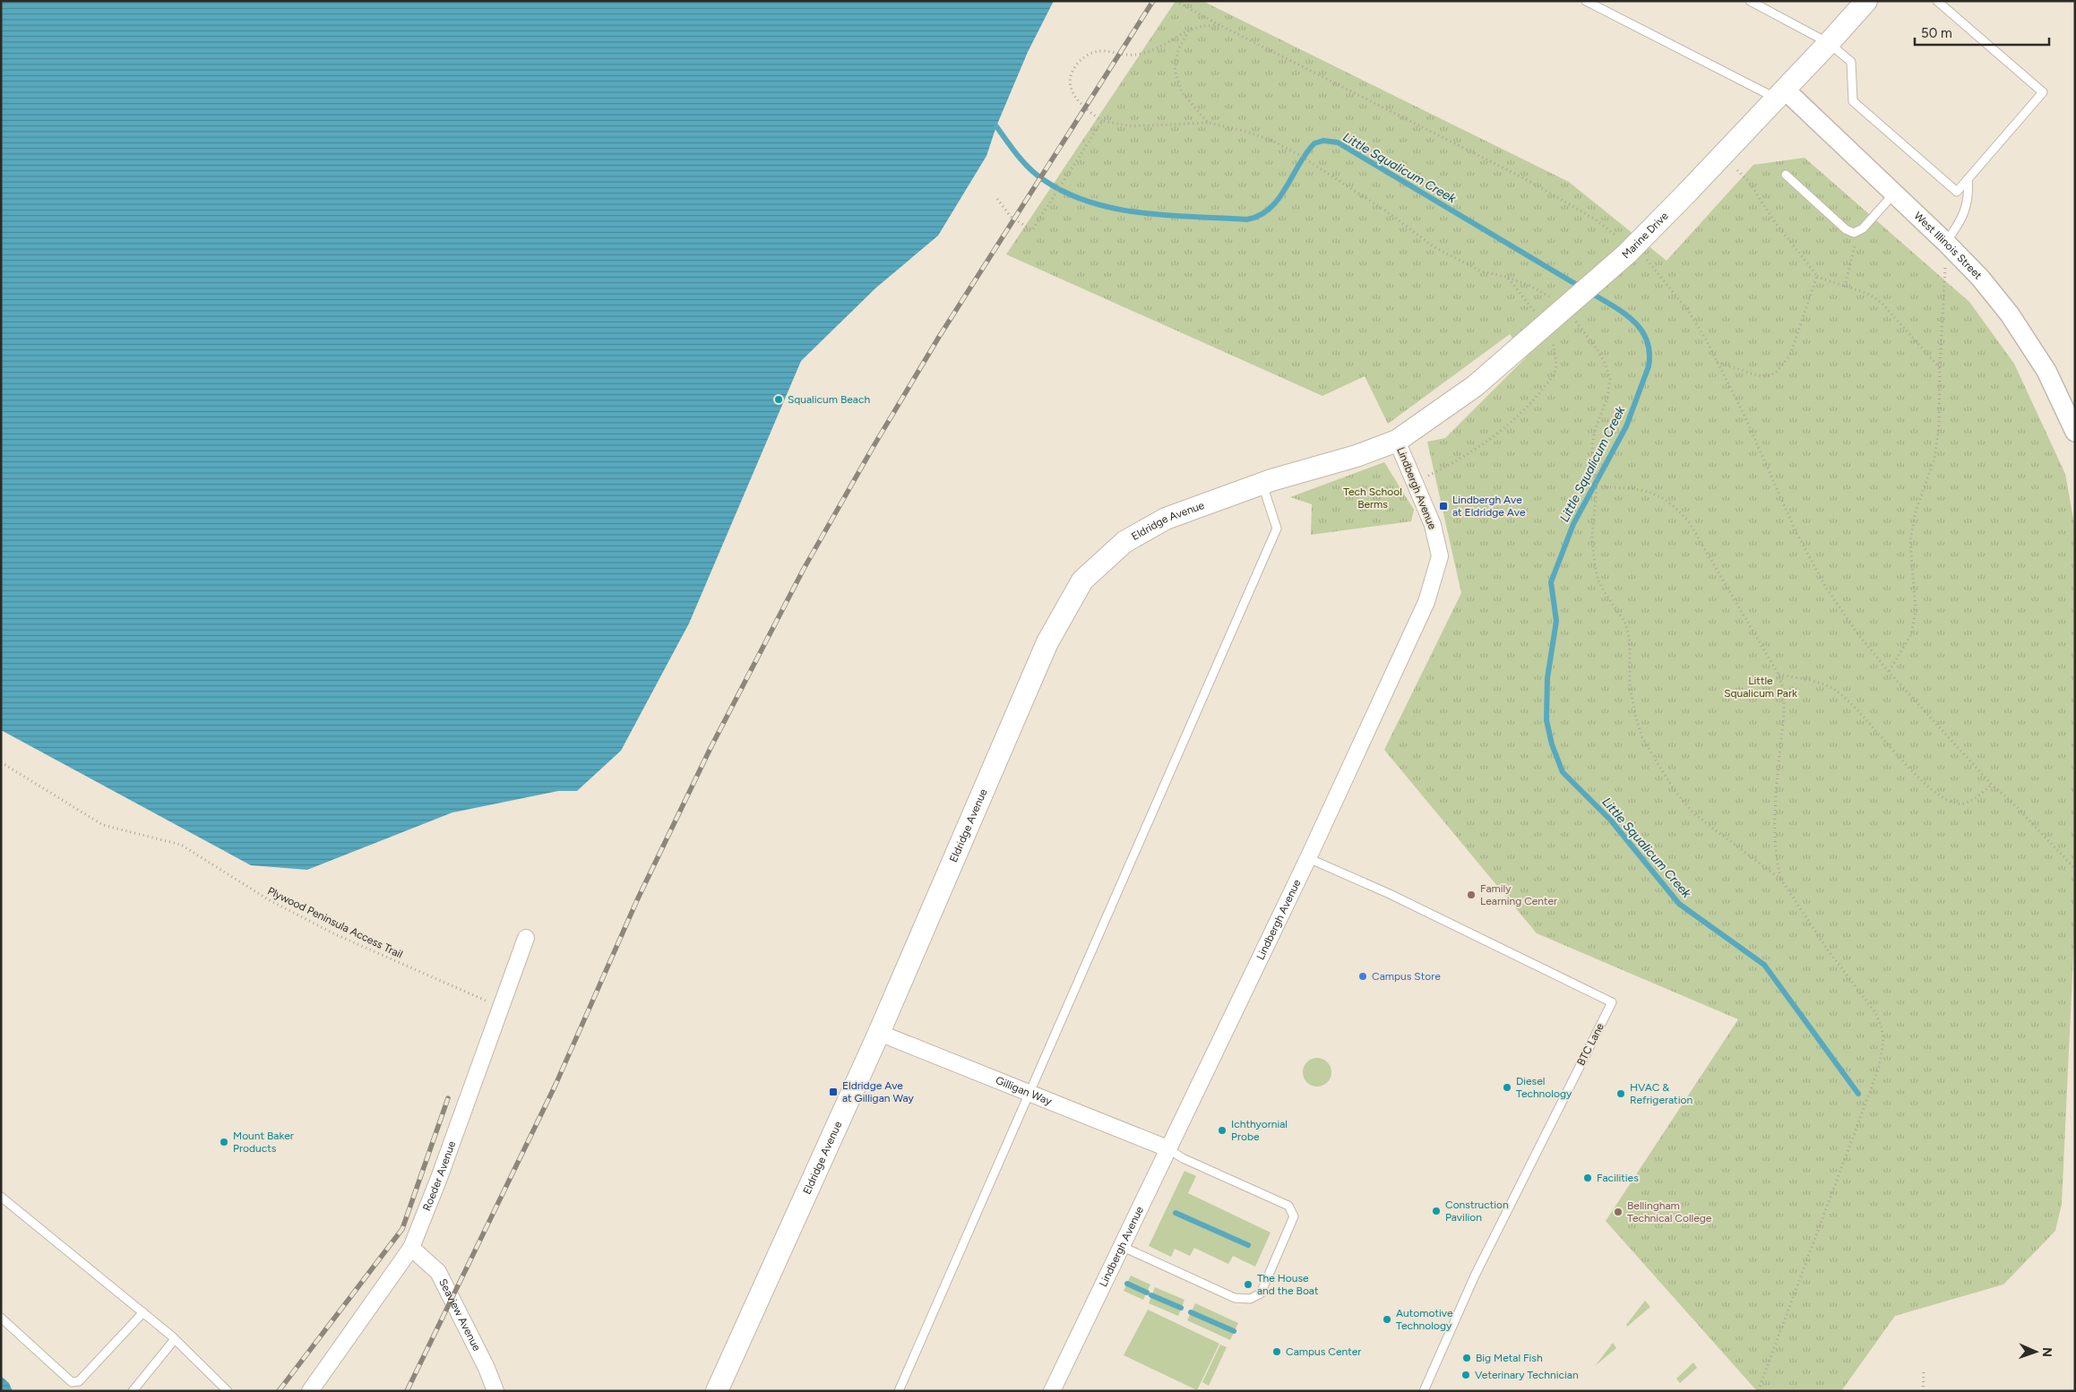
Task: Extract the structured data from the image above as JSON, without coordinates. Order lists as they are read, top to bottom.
{
  "streets": {
    "main road": ["Marine Drive", "Eldridge Avenue"],
    "street": [
      "West Illinois Street",
      "Lindbergh Avenue",
      "Gilligan Way",
      "Roeder Avenue",
      "Seaview Avenue"
    ],
    "lane": ["BTC Lane"],
    "path": ["Plywood Peninsula Access Trail"]
  },
  "crossings": [
    ["Marine Drive", "West Illinois Street"],
    ["Marine Drive", "Lindbergh Avenue"],
    ["Marine Drive", "Eldridge Avenue"],
    ["Lindbergh Avenue", "Eldridge Avenue"],
    ["Lindbergh Avenue", "BTC Lane"],
    ["Lindbergh Avenue", "Gilligan Way"],
    ["Eldridge Avenue", "Gilligan Way"],
    ["Plywood Peninsula Access Trail", "Roeder Avenue"],
    ["Roeder Avenue", "Seaview Avenue"]
  ],
  "water": ["Little Squalicum Creek"],
  "parks": ["Tech School Berms", "Little Squalicum Park"],
  "places": {
    "other": [
      "Squalicum Beach",
      "Family Learning Center",
      "Campus Store",
      "Diesel Technology",
      "HVAC & Refrigeration",
      "Ichthyornial Probe",
      "Mount Baker Products",
      "Facilities",
      "Construction Pavilion",
      "Bellingham Technical College",
      "The House and the Boat",
      "Automotive Technology",
      "Campus Center",
      "Big Metal Fish",
      "Veterinary Technician"
    ],
    "transit": ["Lindbergh Ave at Eldridge Ave", "Eldridge Ave at Gilligan Way"]
  },
  "scale_bar": "50 m",
  "north": "right"
}
